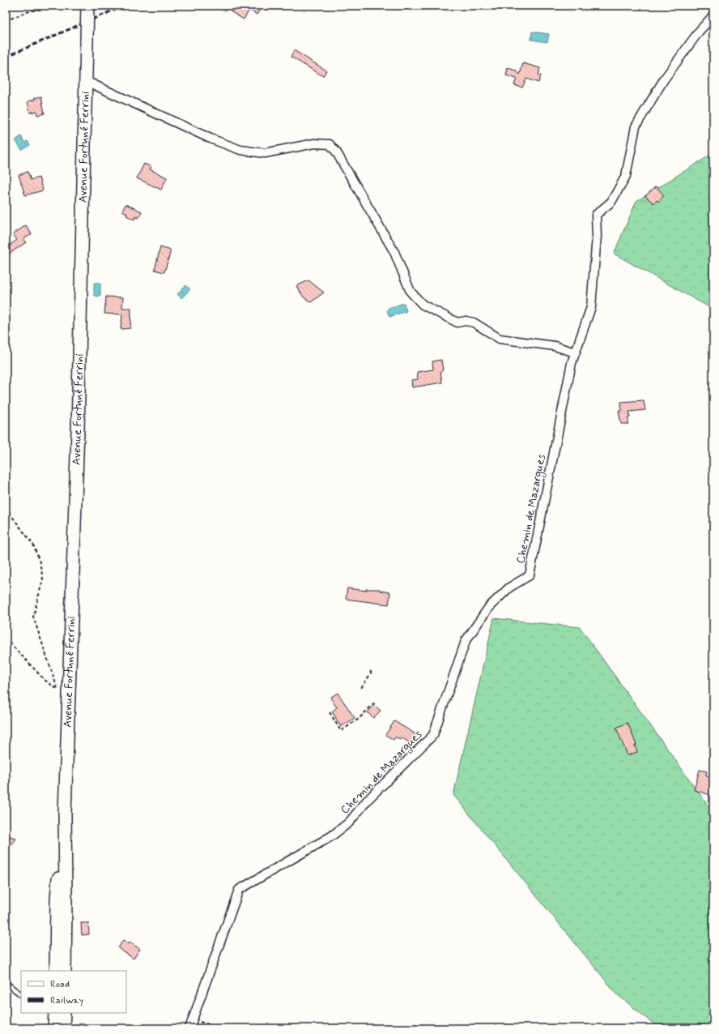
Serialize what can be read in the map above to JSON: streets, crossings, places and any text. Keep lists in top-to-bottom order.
{
  "streets": {
    "main road": ["Avenue Fortuné Ferrini"],
    "street": ["Chemin de Mazargues"]
  },
  "legend": ["Road", "Railway"]
}
